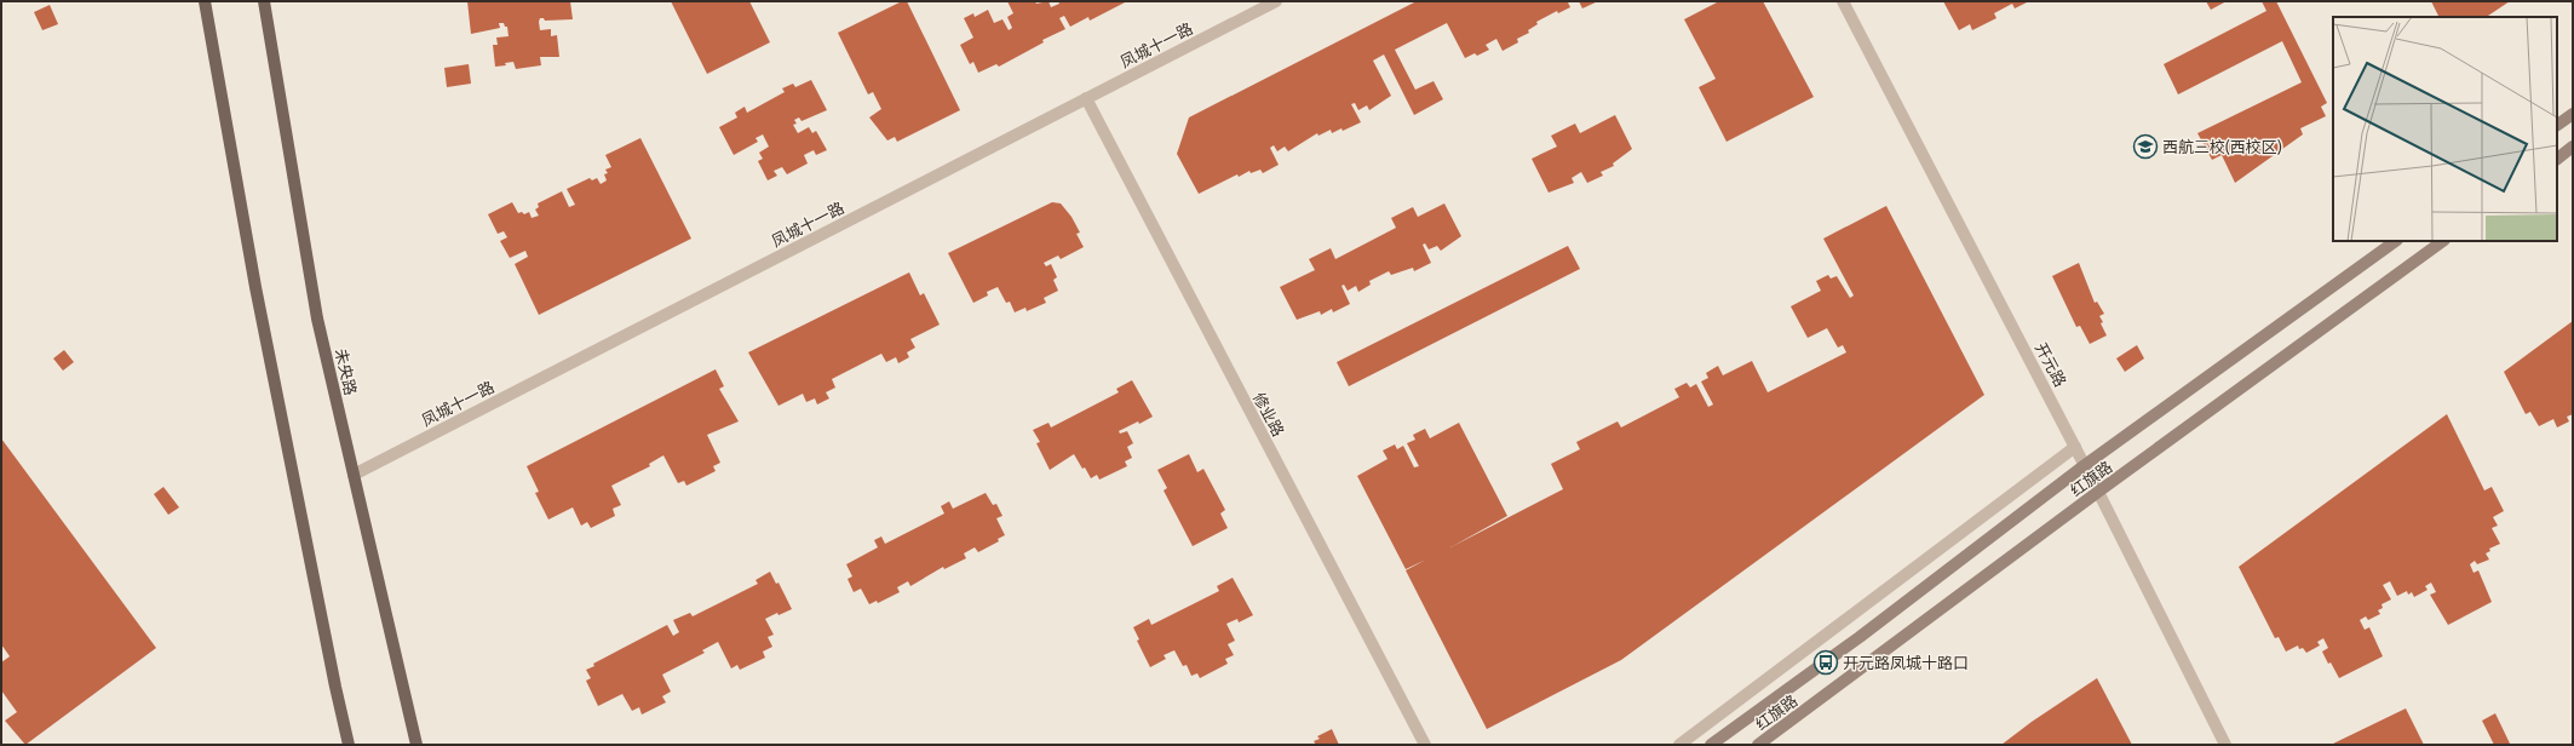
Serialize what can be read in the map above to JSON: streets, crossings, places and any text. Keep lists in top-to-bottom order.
{
  "streets": {
    "main road": ["未央路", "红旗路"],
    "street": ["凤城十一路", "开元路", "修业路"]
  },
  "crossings": [
    ["凤城十一路", "未央路"],
    ["凤城十一路", "修业路"],
    ["开元路", "红旗路"]
  ],
  "places": {
    "school or university": ["西航三校(西校区)"],
    "bus stop": ["开元路凤城十路口"]
  }
}
